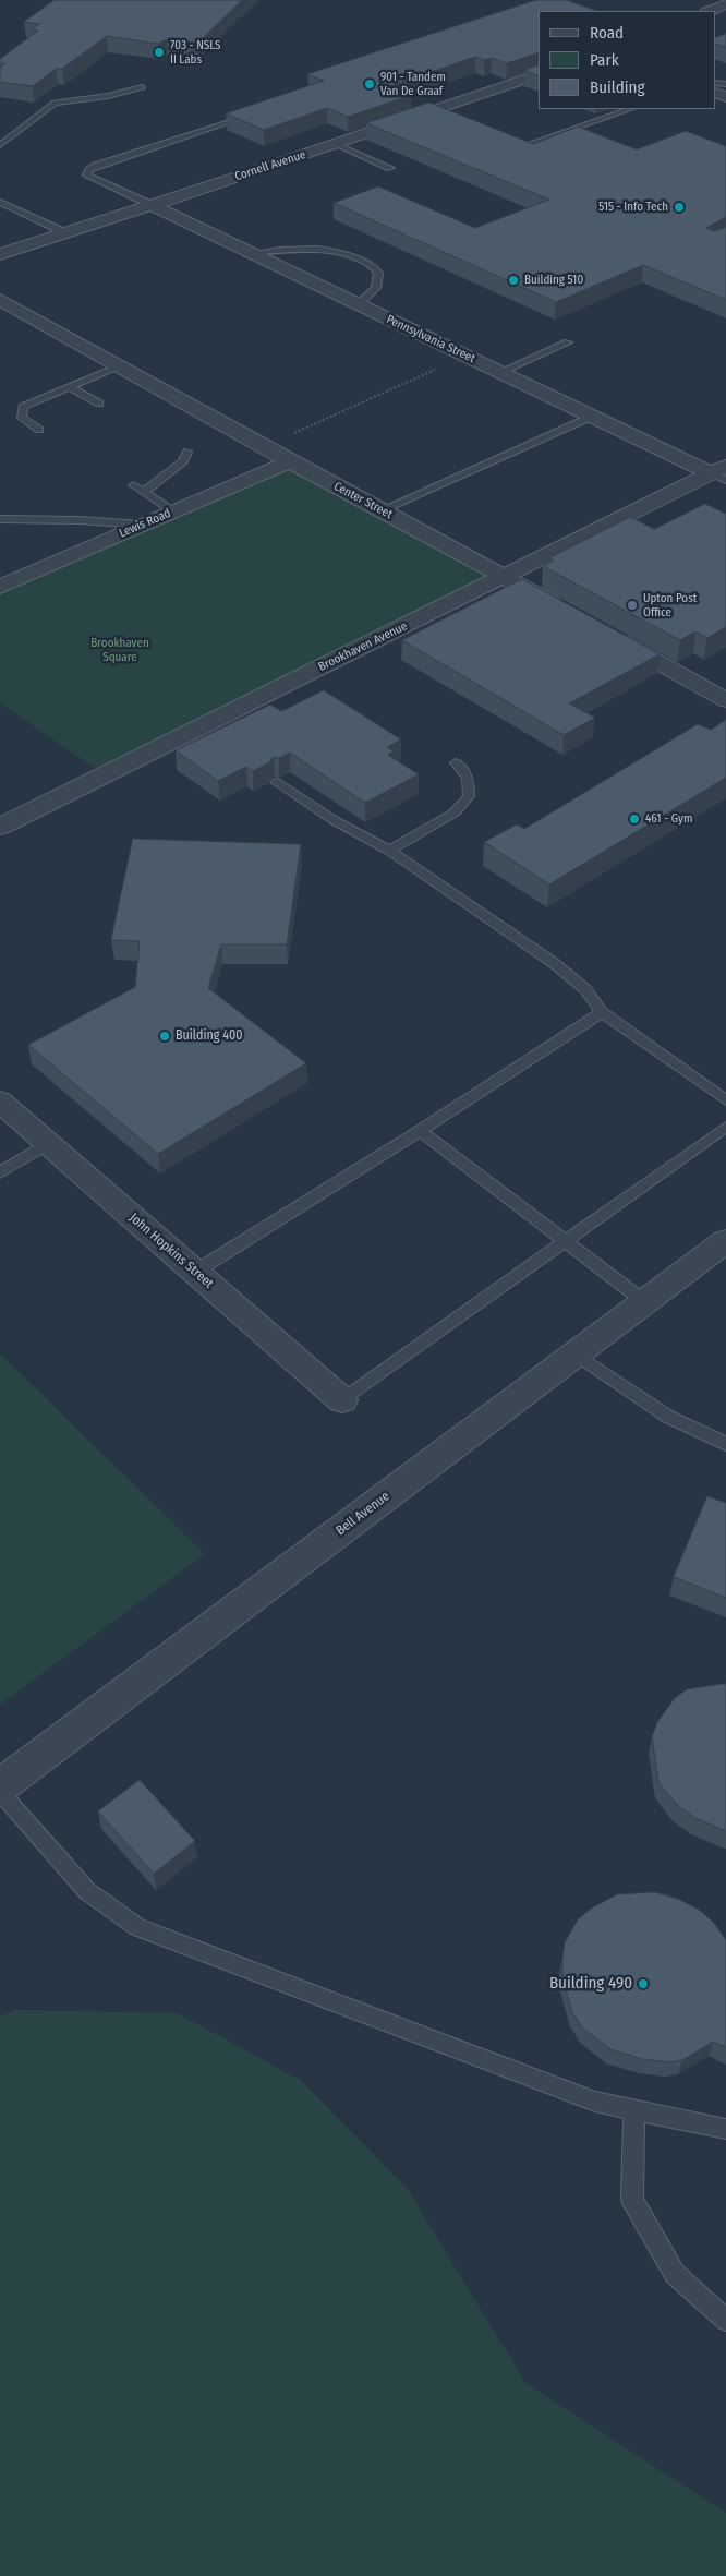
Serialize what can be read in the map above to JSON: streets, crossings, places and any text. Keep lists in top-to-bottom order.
{
  "streets": {
    "street": [
      "Cornell Avenue",
      "Pennsylvania Street",
      "Center Street",
      "Lewis Road",
      "Brookhaven Avenue",
      "John Hopkins Street",
      "Bell Avenue"
    ]
  },
  "crossings": [
    ["Cornell Avenue", "Pennsylvania Street"],
    ["Pennsylvania Street", "Brookhaven Avenue"],
    ["Center Street", "Lewis Road"],
    ["Center Street", "Brookhaven Avenue"]
  ],
  "parks": ["Brookhaven Square"],
  "places": [
    "703 - NSLS II Labs",
    "901 - Tandem Van De Graaf",
    "515 - Info Tech",
    "Building 510",
    "Upton Post Office",
    "461 - Gym",
    "Building 400",
    "Building 490"
  ],
  "legend": ["Road", "Park", "Building"]
}
